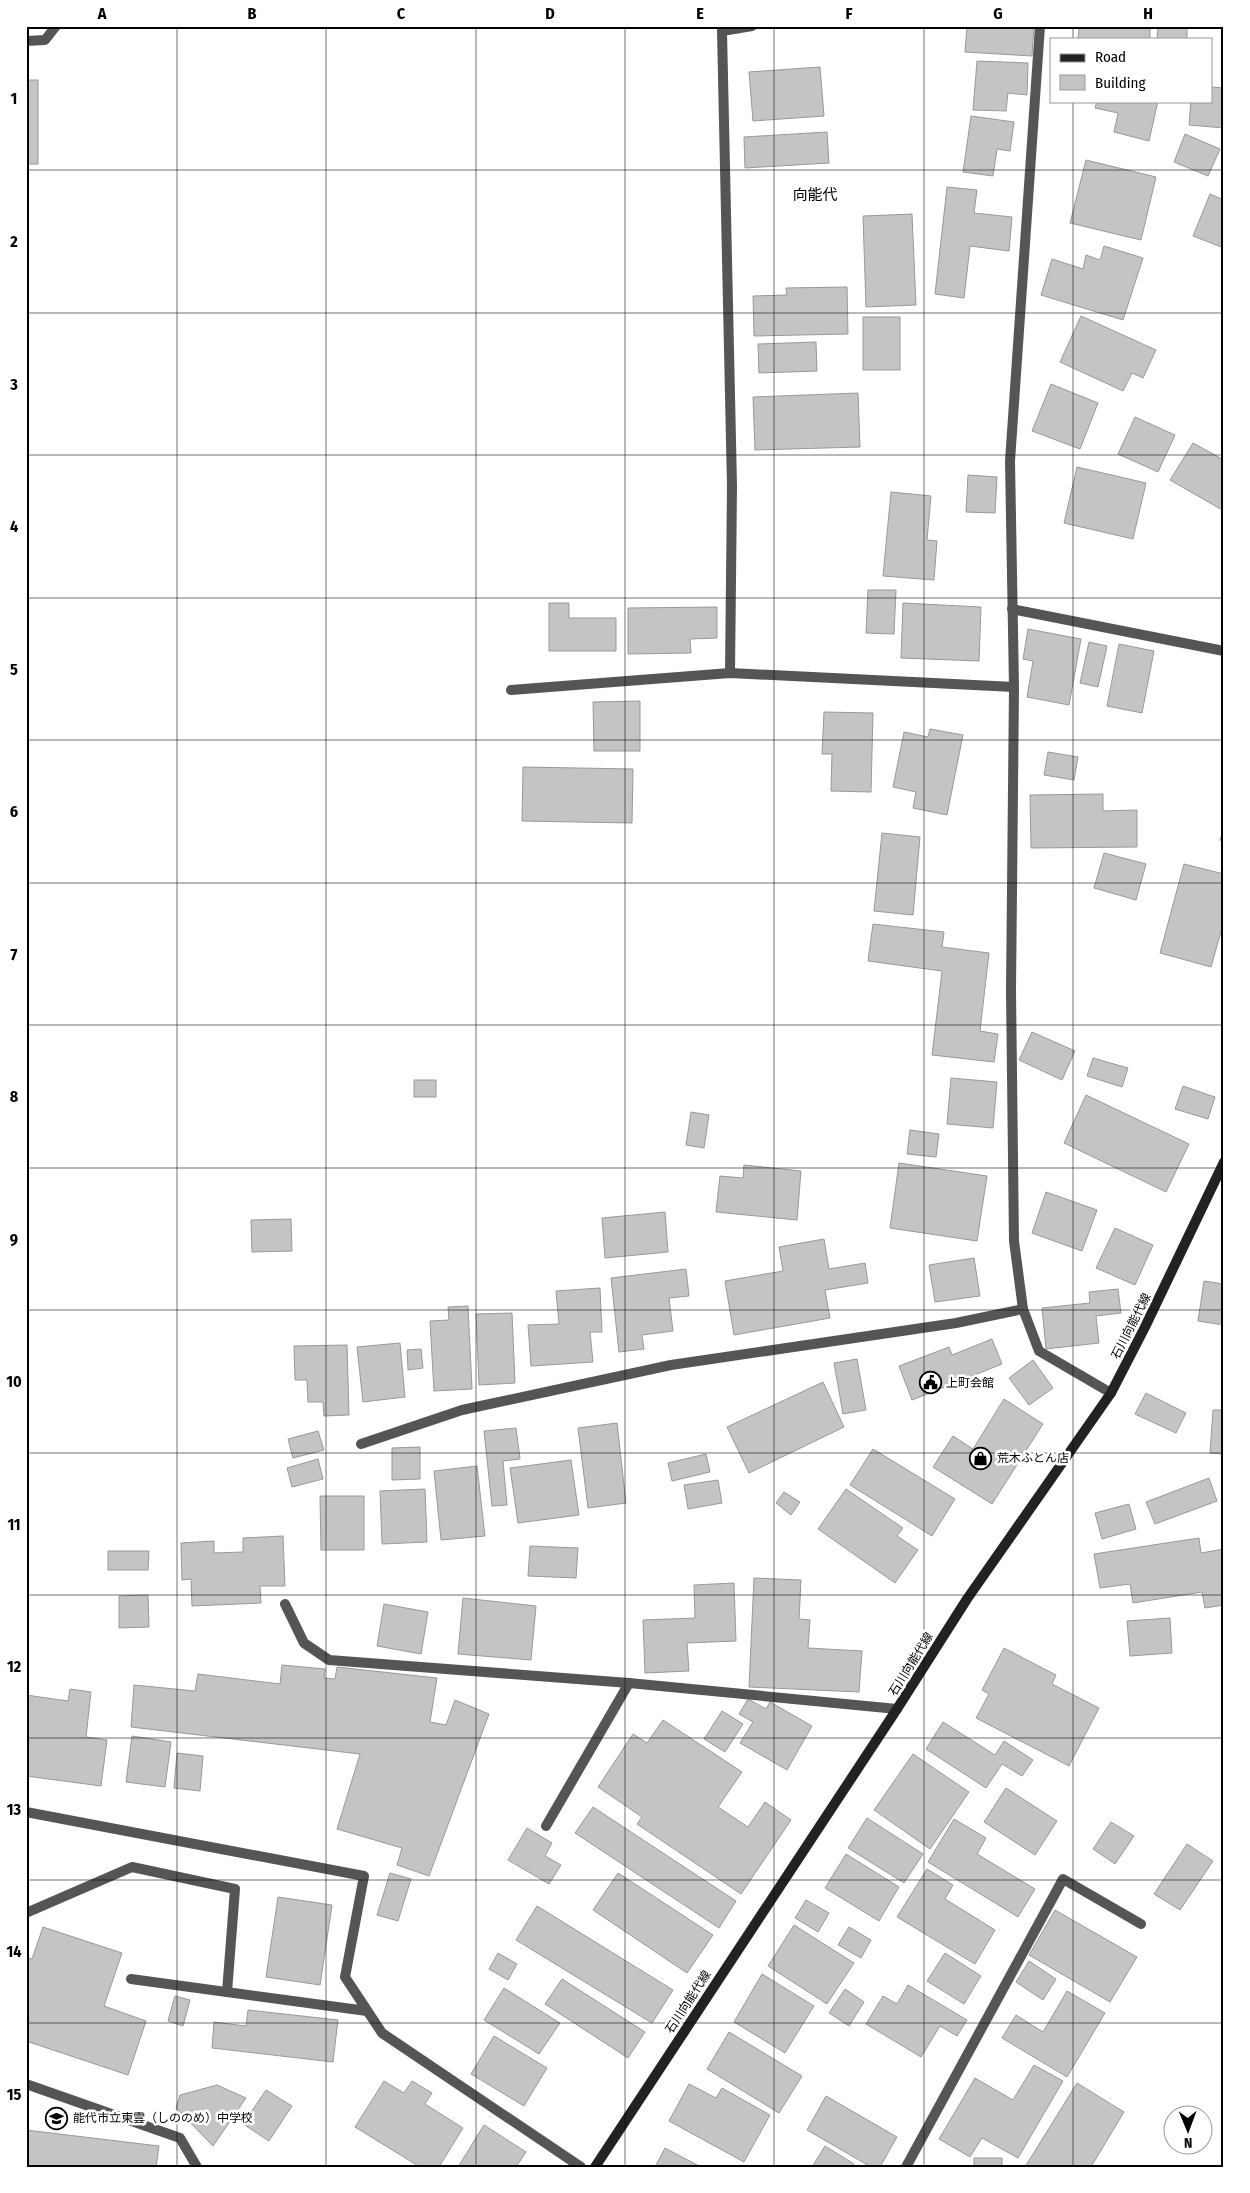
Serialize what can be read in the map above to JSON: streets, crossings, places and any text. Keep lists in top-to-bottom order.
{
  "streets": {
    "main road": ["石川向能代線"]
  },
  "districts": ["向能代"],
  "places": {
    "public building": ["上町会館"],
    "shop": ["荒木ふとん店"],
    "school or university": ["能代市立東雲（しののめ）中学校"]
  },
  "legend": ["Road", "Building"],
  "north": "bottom",
  "grid": {
    "columns": [
      "A",
      "B",
      "C",
      "D",
      "E",
      "F",
      "G",
      "H"
    ],
    "rows": [
      "1",
      "2",
      "3",
      "4",
      "5",
      "6",
      "7",
      "8",
      "9",
      "10",
      "11",
      "12",
      "13",
      "14",
      "15"
    ]
  }
}
